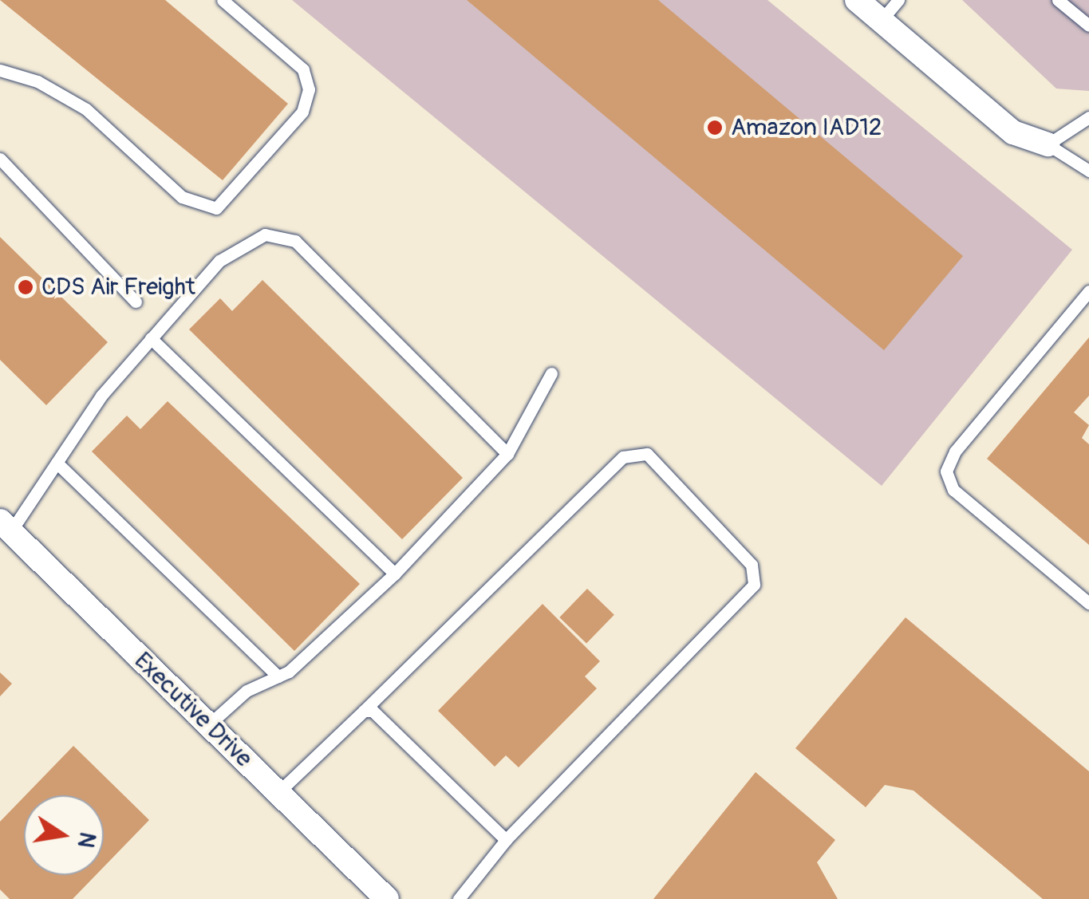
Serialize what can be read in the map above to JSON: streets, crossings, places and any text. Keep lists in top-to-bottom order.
{
  "streets": {
    "street": ["Executive Drive"]
  },
  "places": ["Amazon IAD12", "CDS Air Freight"],
  "north": "right"
}
